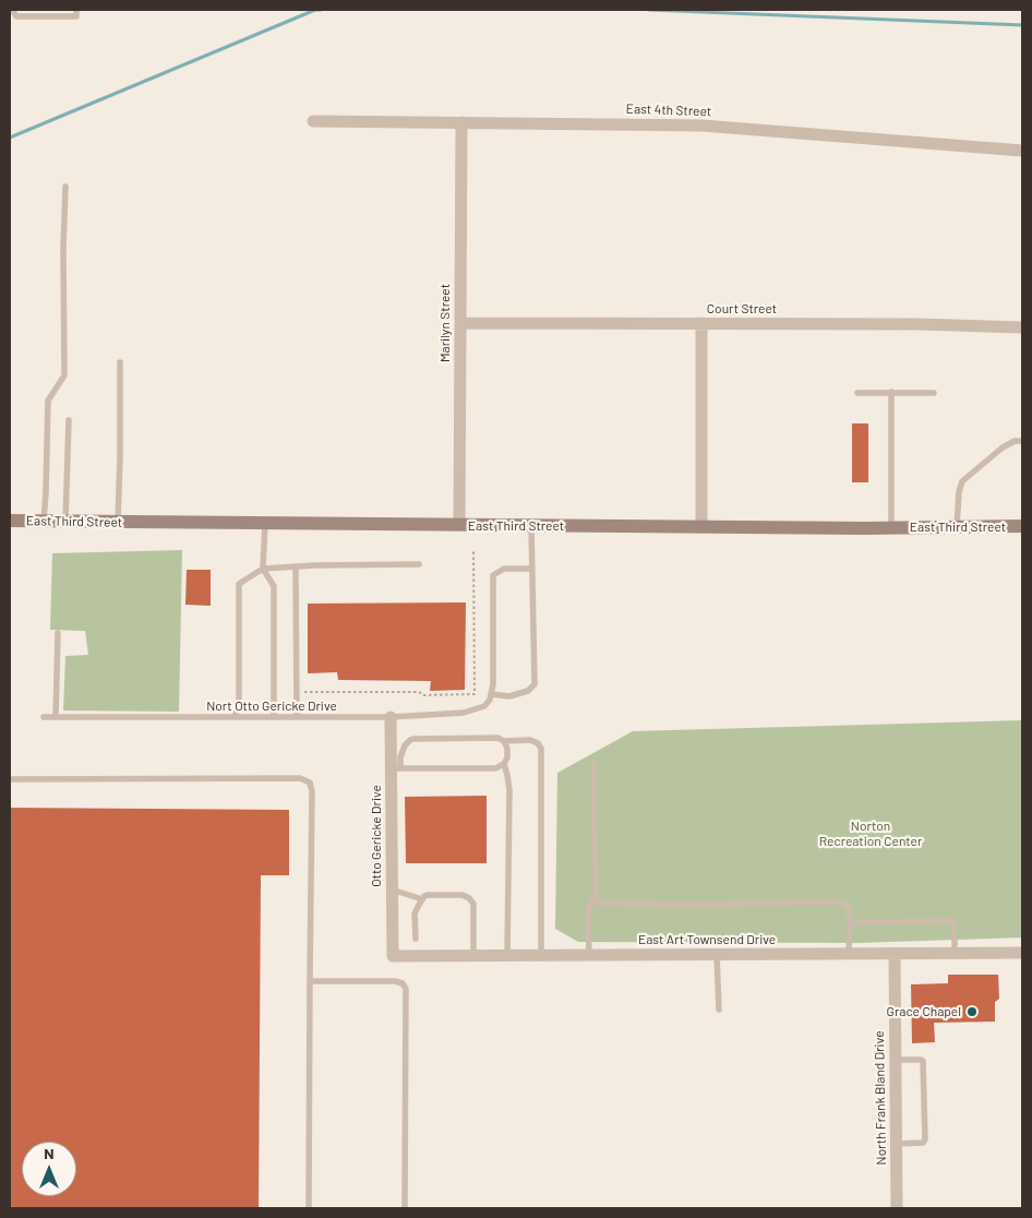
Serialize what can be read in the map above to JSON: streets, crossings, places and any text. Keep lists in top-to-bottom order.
{
  "streets": {
    "main road": ["East Third Street"],
    "street": [
      "East 4th Street",
      "Court Street",
      "Marilyn Street",
      "Otto Gericke Drive",
      "East Art Townsend Drive",
      "North Frank Bland Drive"
    ],
    "lane": ["Nort Otto Gericke Drive"]
  },
  "crossings": [
    ["East 4th Street", "Marilyn Street"],
    ["Court Street", "Marilyn Street"],
    ["Marilyn Street", "East Third Street"],
    ["Nort Otto Gericke Drive", "Otto Gericke Drive"],
    ["Otto Gericke Drive", "East Art Townsend Drive"],
    ["East Art Townsend Drive", "North Frank Bland Drive"]
  ],
  "parks": ["Norton Recreation Center"],
  "places": ["Grace Chapel"],
  "north": "top"
}
